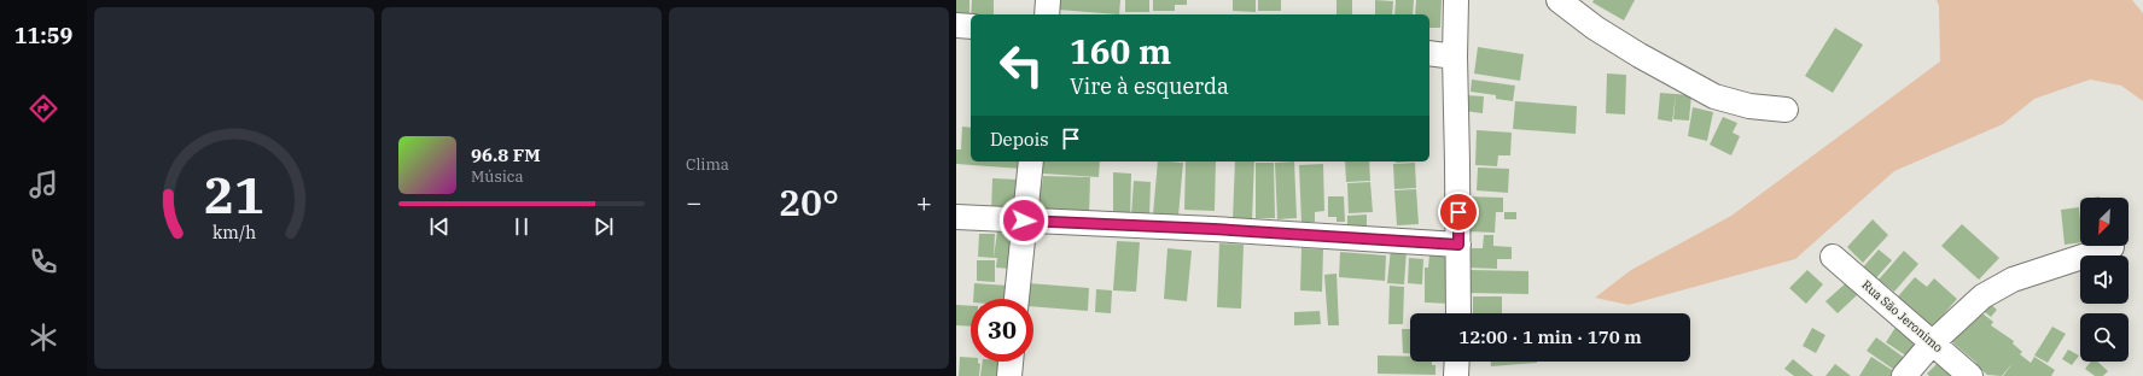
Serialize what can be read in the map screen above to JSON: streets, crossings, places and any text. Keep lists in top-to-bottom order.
{
  "streets": {
    "street": ["Rua São Jeronimo"]
  },
  "north": "bottom left",
  "page": {
    "tabs": "11:59",
    "tile": "Clima",
    "turn": ["160 m", "Vire à esquerda"],
    "then": "Depois",
    "song": ["96.8 FM", "Música"],
    "heat": ["−", "20°", "+"],
    "limit": "30",
    "trip": "12:00 · 1 min · 170 m",
    "gauge": ["21", "km/h"]
  }
}
